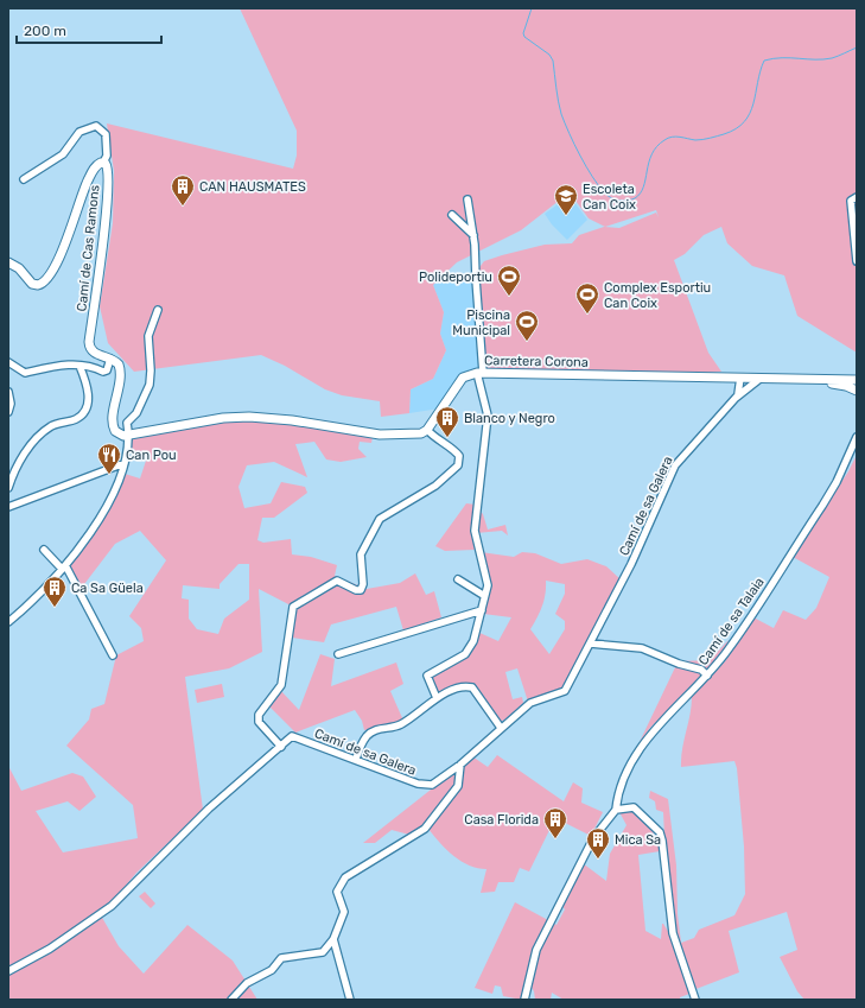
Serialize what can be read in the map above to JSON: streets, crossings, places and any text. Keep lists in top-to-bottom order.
{
  "streets": {
    "main road": ["Camí de Cas Ramons", "Carretera Corona"],
    "street": ["Camí de sa Galera", "Camí de sa Talaia"]
  },
  "crossings": [
    ["Carretera Corona", "Camí de sa Galera"]
  ],
  "places": {
    "building": [
      "CAN HAUSMATES",
      "Blanco y Negro",
      "Ca Sa Güela",
      "Casa Florida",
      "Mica Sa"
    ],
    "school or university": ["Escoleta Can Coix"],
    "sports": ["Polideportiu", "Complex Esportiu Can Coix", "Piscina Municipal"],
    "restaurant": ["Can Pou"]
  },
  "scale_bar": "200 m"
}
